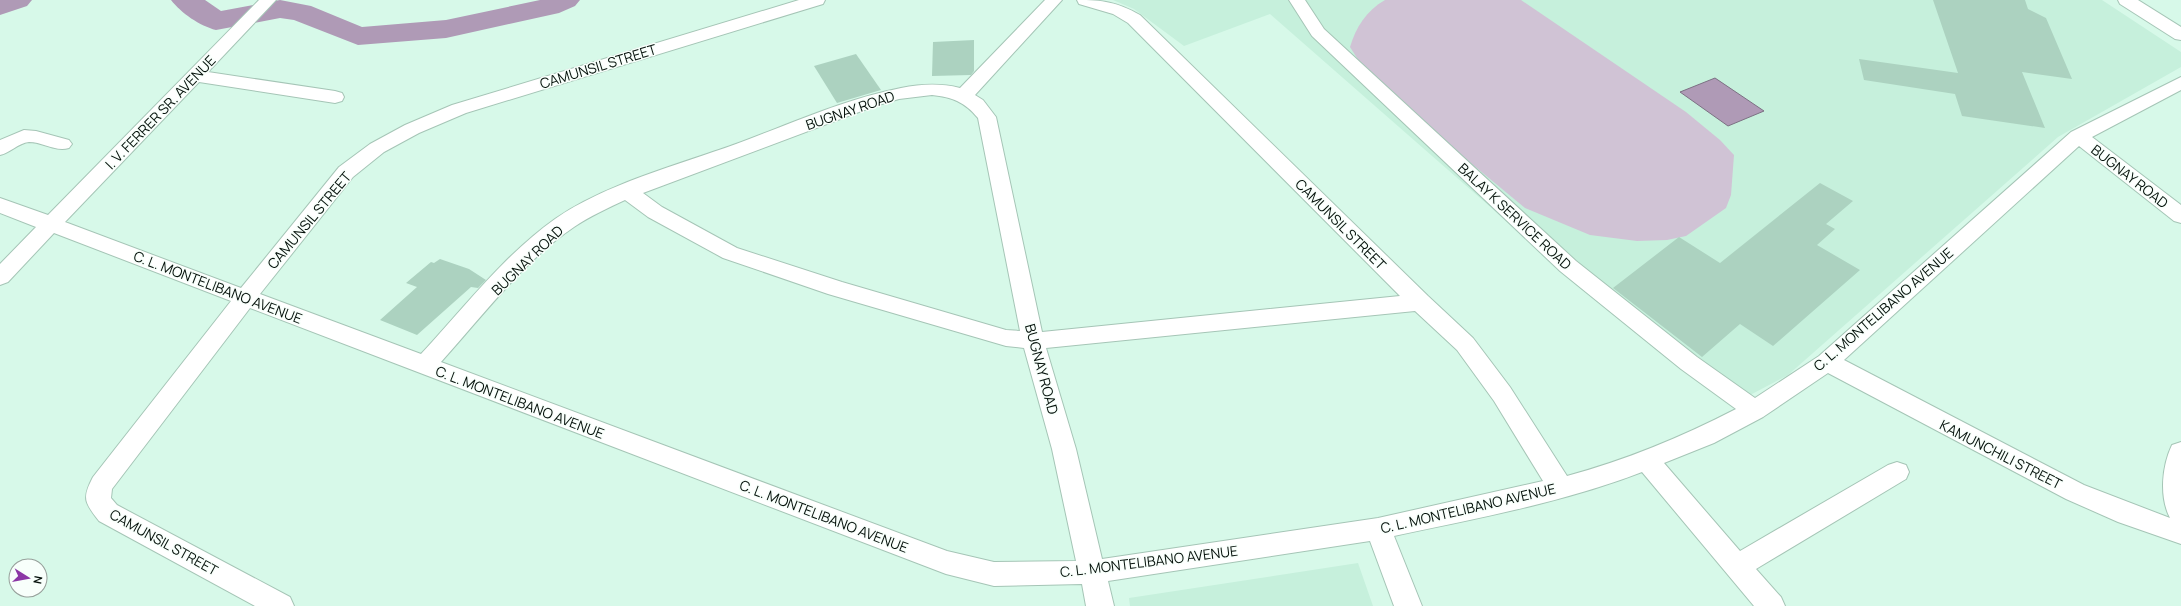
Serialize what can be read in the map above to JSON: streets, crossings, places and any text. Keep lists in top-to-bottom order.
{
  "streets": {
    "street": [
      "CAMUNSIL STREET",
      "BUGNAY ROAD",
      "I. V. FERRER SR. AVENUE",
      "BALAY K SERVICE ROAD",
      "C. L. MONTELIBANO AVENUE",
      "KAMUNCHILI STREET"
    ]
  },
  "crossings": [
    ["CAMUNSIL STREET", "C. L. MONTELIBANO AVENUE"],
    ["BUGNAY ROAD", "C. L. MONTELIBANO AVENUE"],
    ["I. V. FERRER SR. AVENUE", "C. L. MONTELIBANO AVENUE"],
    ["BALAY K SERVICE ROAD", "C. L. MONTELIBANO AVENUE"],
    ["C. L. MONTELIBANO AVENUE", "KAMUNCHILI STREET"]
  ],
  "north": "right"
}
